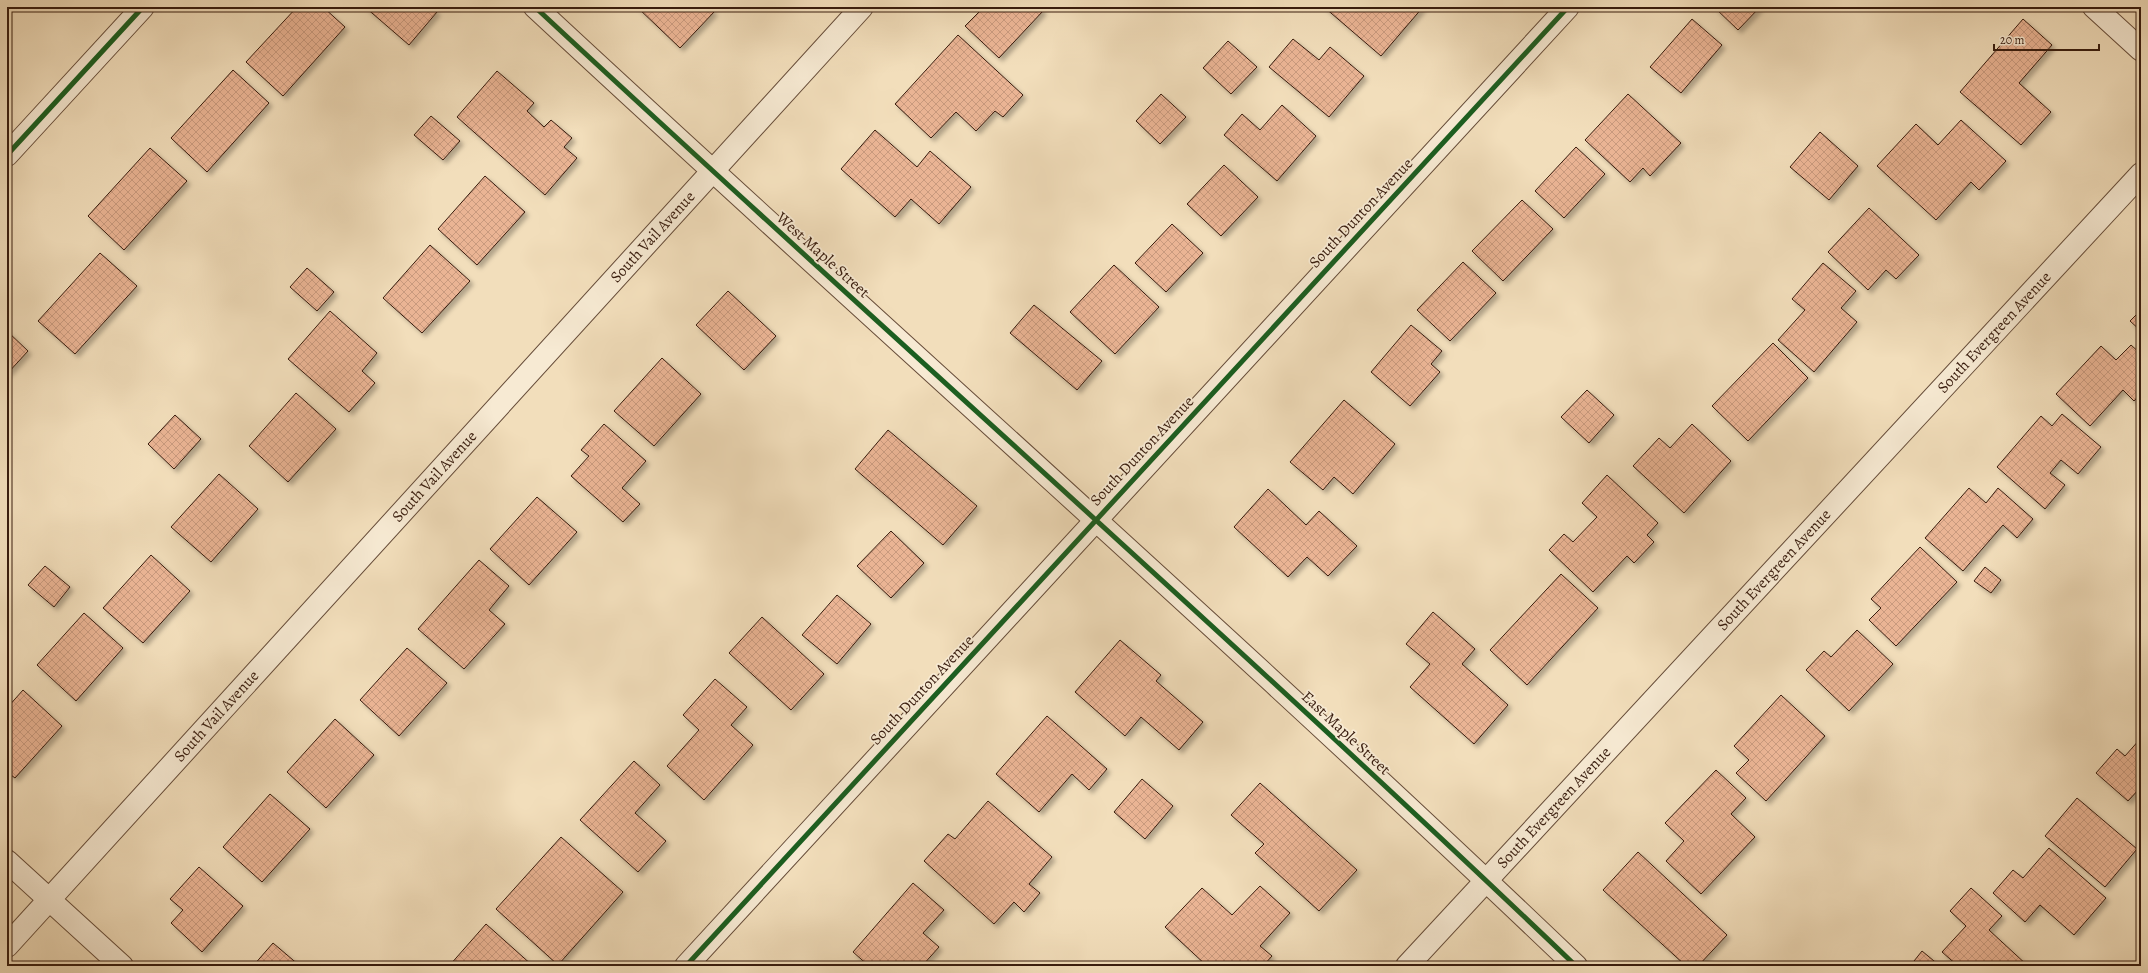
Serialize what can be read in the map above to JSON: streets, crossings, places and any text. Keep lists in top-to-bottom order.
{
  "streets": {
    "street": [
      "South Dunton Avenue",
      "South Vail Avenue",
      "West Maple Street",
      "South Evergreen Avenue",
      "East Maple Street"
    ]
  },
  "crossings": [
    ["South Dunton Avenue", "West Maple Street"],
    ["South Dunton Avenue", "East Maple Street"],
    ["South Vail Avenue", "West Maple Street"],
    ["West Maple Street", "East Maple Street"],
    ["South Evergreen Avenue", "East Maple Street"]
  ],
  "scale_bar": "20 m"
}
